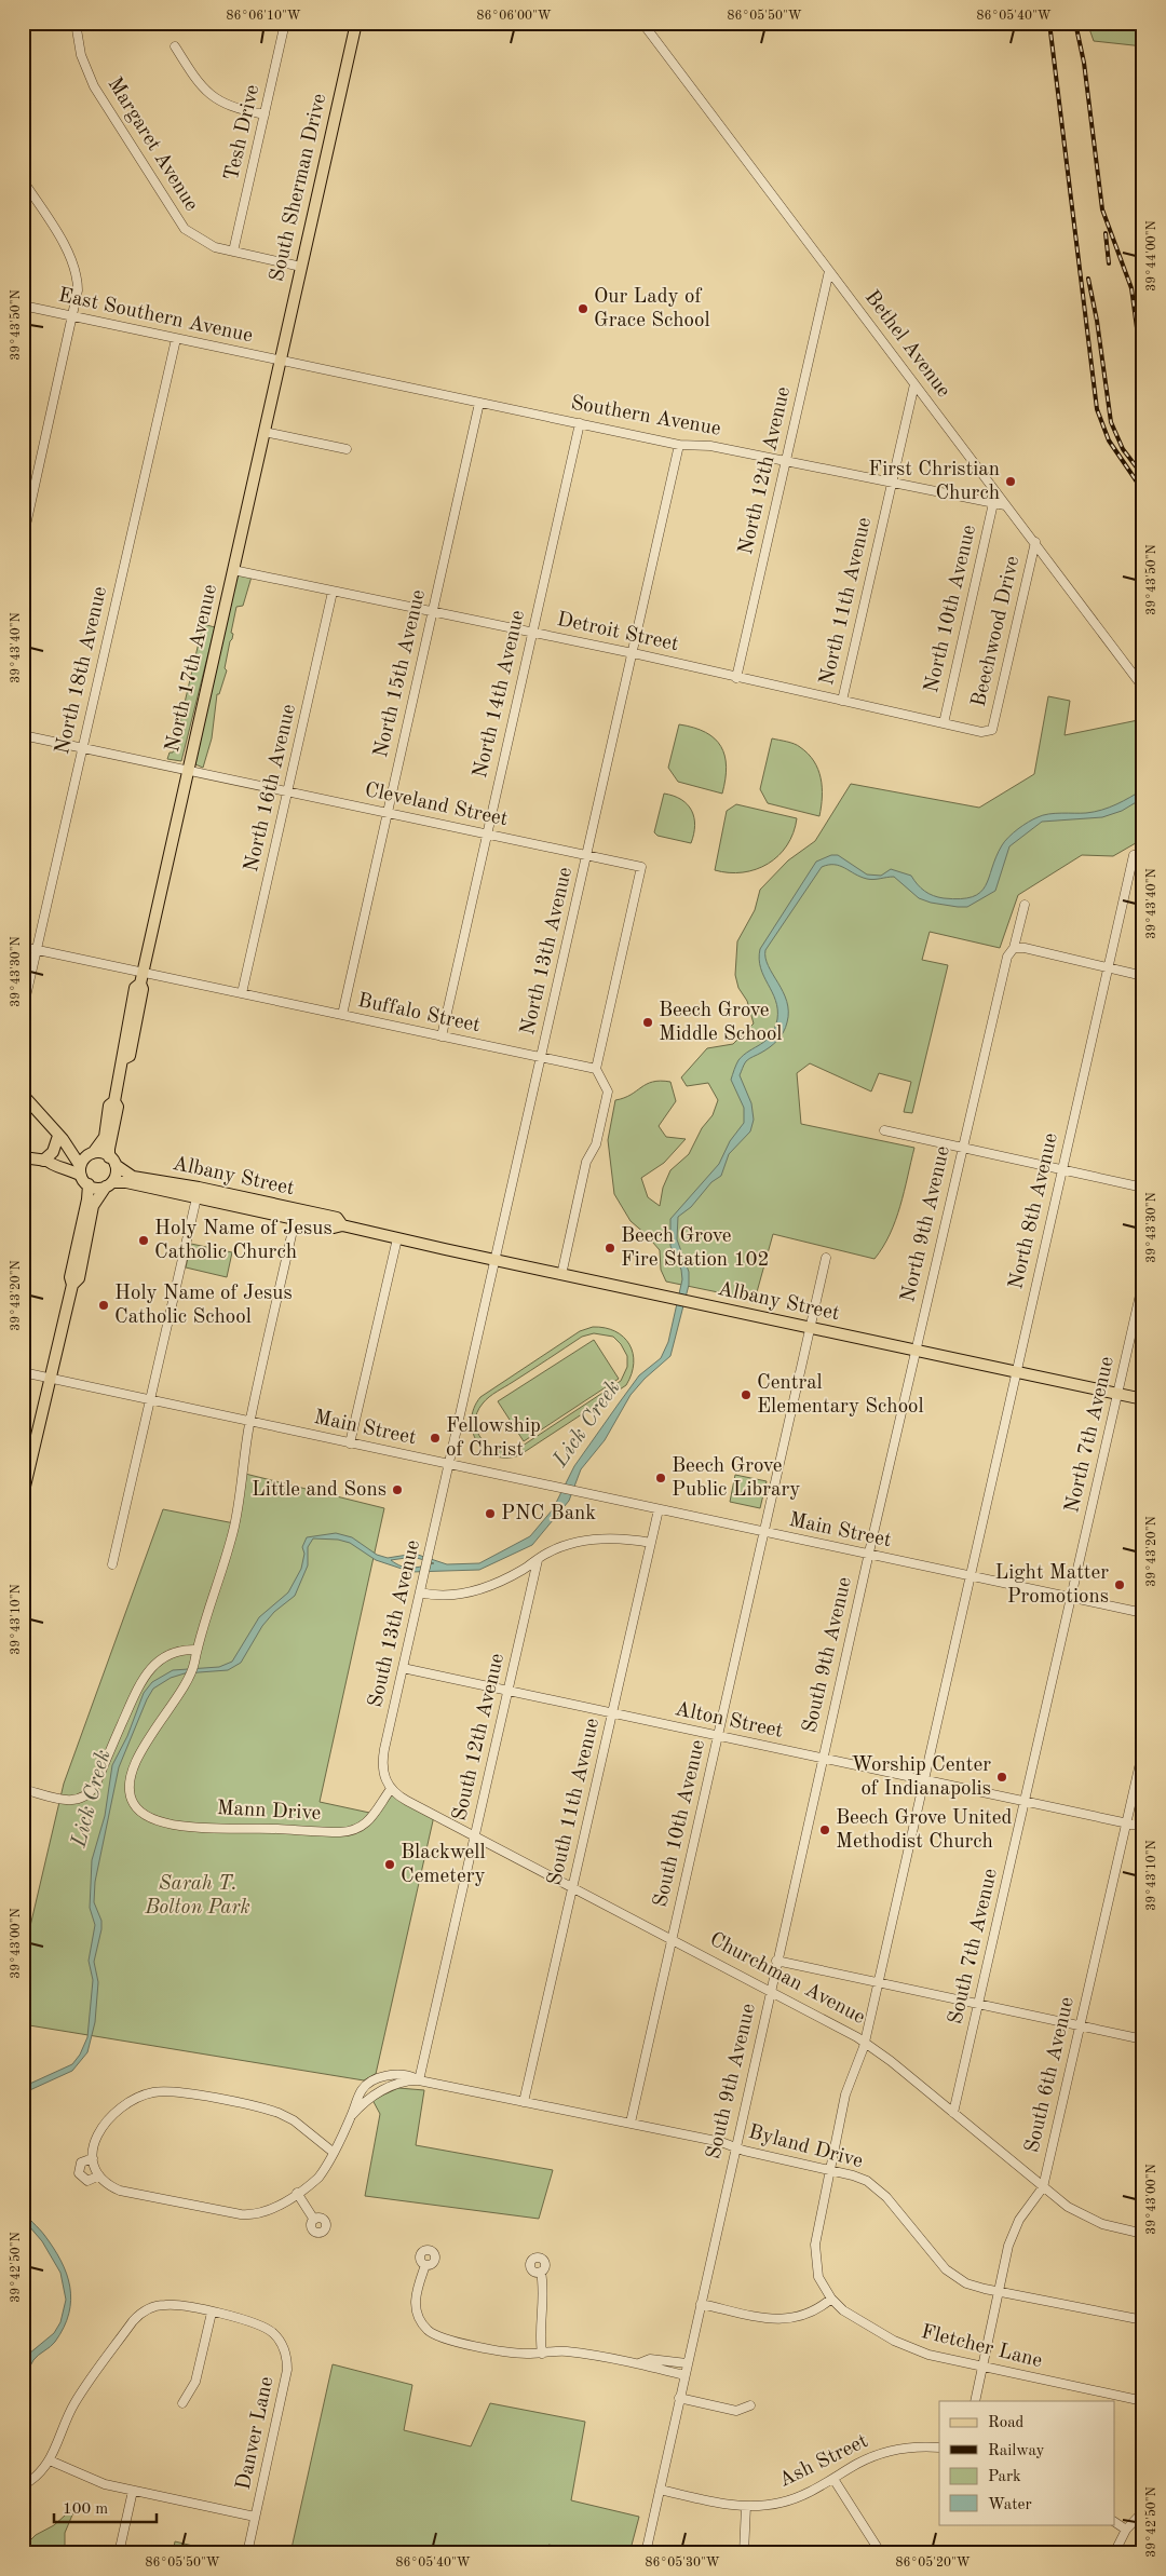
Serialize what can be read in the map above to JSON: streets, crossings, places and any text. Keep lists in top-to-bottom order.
{
  "streets": {
    "main road": ["South Sherman Drive", "North 17th Avenue", "Albany Street"],
    "street": [
      "Tesh Drive",
      "Margaret Avenue",
      "East Southern Avenue",
      "Bethel Avenue",
      "Southern Avenue",
      "North 12th Avenue",
      "North 11th Avenue",
      "North 10th Avenue",
      "Beechwood Drive",
      "Detroit Street",
      "North 18th Avenue",
      "North 15th Avenue",
      "North 14th Avenue",
      "North 16th Avenue",
      "Cleveland Street",
      "North 13th Avenue",
      "Buffalo Street",
      "North 8th Avenue",
      "North 9th Avenue",
      "Main Street",
      "North 7th Avenue",
      "South 13th Avenue",
      "South 9th Avenue",
      "Alton Street",
      "South 12th Avenue",
      "South 11th Avenue",
      "Mann Drive",
      "South 10th Avenue",
      "South 7th Avenue",
      "Churchman Avenue",
      "South 6th Avenue",
      "Byland Drive",
      "Fletcher Lane",
      "Danver Lane",
      "Ash Street"
    ]
  },
  "crossings": [
    ["Tesh Drive", "Margaret Avenue"],
    ["Margaret Avenue", "South Sherman Drive"],
    ["South Sherman Drive", "East Southern Avenue"],
    ["South Sherman Drive", "Southern Avenue"],
    ["South Sherman Drive", "North 17th Avenue"],
    ["East Southern Avenue", "Southern Avenue"],
    ["East Southern Avenue", "North 17th Avenue"],
    ["East Southern Avenue", "North 18th Avenue"],
    ["Bethel Avenue", "Southern Avenue"],
    ["Bethel Avenue", "North 12th Avenue"],
    ["Bethel Avenue", "North 11th Avenue"],
    ["Bethel Avenue", "Beechwood Drive"],
    ["Southern Avenue", "North 12th Avenue"],
    ["Southern Avenue", "North 11th Avenue"],
    ["Southern Avenue", "North 10th Avenue"],
    ["Southern Avenue", "North 17th Avenue"],
    ["Southern Avenue", "North 15th Avenue"],
    ["Southern Avenue", "North 14th Avenue"],
    ["Southern Avenue", "North 13th Avenue"],
    ["North 12th Avenue", "Detroit Street"],
    ["North 11th Avenue", "Detroit Street"],
    ["North 10th Avenue", "Detroit Street"],
    ["Beechwood Drive", "Detroit Street"],
    ["Detroit Street", "North 17th Avenue"],
    ["Detroit Street", "North 15th Avenue"],
    ["Detroit Street", "North 14th Avenue"],
    ["Detroit Street", "North 16th Avenue"],
    ["Detroit Street", "North 13th Avenue"],
    ["North 17th Avenue", "Cleveland Street"],
    ["North 17th Avenue", "Buffalo Street"],
    ["North 17th Avenue", "Albany Street"],
    ["North 18th Avenue", "Cleveland Street"],
    ["North 18th Avenue", "Buffalo Street"],
    ["North 15th Avenue", "Cleveland Street"],
    ["North 15th Avenue", "Buffalo Street"],
    ["North 14th Avenue", "Cleveland Street"],
    ["North 14th Avenue", "Buffalo Street"],
    ["North 16th Avenue", "Cleveland Street"],
    ["North 16th Avenue", "Buffalo Street"],
    ["Cleveland Street", "North 13th Avenue"],
    ["Cleveland Street", "Buffalo Street"],
    ["North 13th Avenue", "Buffalo Street"],
    ["North 13th Avenue", "Albany Street"],
    ["North 13th Avenue", "Main Street"],
    ["North 13th Avenue", "South 13th Avenue"],
    ["Albany Street", "North 8th Avenue"],
    ["Albany Street", "North 9th Avenue"],
    ["Albany Street", "North 7th Avenue"],
    ["North 8th Avenue", "Main Street"],
    ["North 8th Avenue", "Alton Street"],
    ["North 8th Avenue", "Churchman Avenue"],
    ["North 8th Avenue", "Byland Drive"],
    ["North 8th Avenue", "Fletcher Lane"],
    ["North 9th Avenue", "Main Street"],
    ["North 9th Avenue", "South 9th Avenue"],
    ["Main Street", "North 7th Avenue"],
    ["Main Street", "South 13th Avenue"],
    ["Main Street", "South 9th Avenue"],
    ["Main Street", "South 11th Avenue"],
    ["Main Street", "South 10th Avenue"],
    ["Main Street", "South 7th Avenue"],
    ["North 7th Avenue", "South 7th Avenue"],
    ["South 13th Avenue", "Alton Street"],
    ["South 13th Avenue", "Mann Drive"],
    ["South 13th Avenue", "Churchman Avenue"],
    ["South 9th Avenue", "Alton Street"],
    ["South 9th Avenue", "Churchman Avenue"],
    ["South 9th Avenue", "Byland Drive"],
    ["South 9th Avenue", "Ash Street"],
    ["Alton Street", "South 12th Avenue"],
    ["Alton Street", "South 11th Avenue"],
    ["Alton Street", "South 10th Avenue"],
    ["Alton Street", "South 7th Avenue"],
    ["Alton Street", "South 6th Avenue"],
    ["South 12th Avenue", "Churchman Avenue"],
    ["South 12th Avenue", "Byland Drive"],
    ["South 11th Avenue", "Churchman Avenue"],
    ["South 11th Avenue", "Byland Drive"],
    ["Mann Drive", "Churchman Avenue"],
    ["South 10th Avenue", "Churchman Avenue"],
    ["South 10th Avenue", "Byland Drive"],
    ["South 7th Avenue", "Churchman Avenue"],
    ["Churchman Avenue", "South 6th Avenue"],
    ["South 6th Avenue", "Byland Drive"],
    ["South 6th Avenue", "Fletcher Lane"]
  ],
  "water": ["Lick Creek"],
  "parks": ["Sarah T. Bolton Park"],
  "places": [
    "Our Lady of Grace School",
    "First Christian Church",
    "Beech Grove Middle School",
    "Holy Name of Jesus Catholic Church",
    "Beech Grove Fire Station 102",
    "Holy Name of Jesus Catholic School",
    "Central Elementary School",
    "Fellowship of Christ",
    "Beech Grove Public Library",
    "Little and Sons",
    "PNC Bank",
    "Light Matter Promotions",
    "Worship Center of Indianapolis",
    "Beech Grove United Methodist Church",
    "Blackwell Cemetery"
  ],
  "legend": [
    "Road",
    "Railway",
    "Park",
    "Water"
  ],
  "scale_bar": "100 m",
  "coordinates": [
    "86°06'10\"W",
    "86°06'00\"W",
    "86°05'50\"W",
    "86°05'40\"W",
    "39°44'00\"N",
    "39°43'50\"N",
    "39°43'40\"N",
    "39°43'30\"N",
    "39°43'20\"N",
    "39°43'10\"N",
    "39°43'00\"N",
    "39°42'50\"N",
    "86°05'30\"W",
    "86°05'20\"W"
  ]
}
